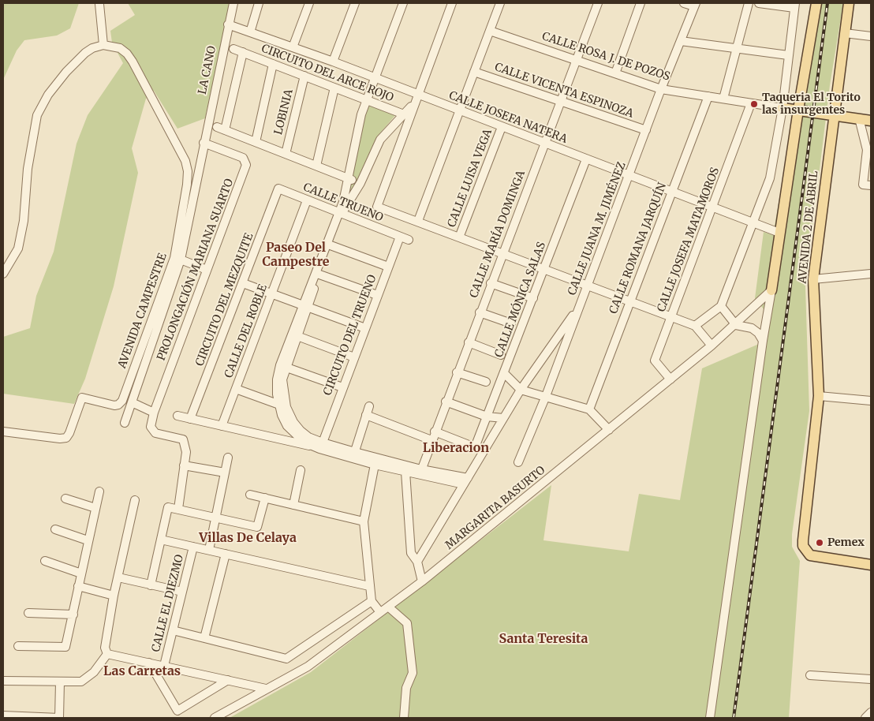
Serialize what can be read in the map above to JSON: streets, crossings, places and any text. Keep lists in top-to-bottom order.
{
  "streets": {
    "main road": ["CALLE ROSA J. DE POZOS", "AVENIDA 2 DE ABRIL"],
    "street": [
      "LA CANO",
      "CIRCUITO DEL ARCE ROJO",
      "CALLE VICENTA ESPINOZA",
      "LOBINIA",
      "CALLE JOSEFA NATERA",
      "CALLE LUISA VEGA",
      "CALLE TRUENO",
      "CALLE JUANA M. JIMÉNEZ",
      "CALLE MARÍA DOMINGA",
      "CALLE JOSEFA MATAMOROS",
      "CALLE ROMANA JARQUÍN",
      "PROLONGACIÓN MARIANA SUARTO",
      "CIRCUITO DEL MEZQUITE",
      "CALLE MÓNICA SALAS",
      "AVENIDA CAMPESTRE",
      "CALLE DEL ROBLE",
      "CIRCUITO DEL TRUENO",
      "MARGARITA BASURTO",
      "CALLE EL DIEZMO"
    ]
  },
  "crossings": [
    ["CALLE ROSA J. DE POZOS", "AVENIDA 2 DE ABRIL"],
    ["CALLE ROSA J. DE POZOS", "CALLE JUANA M. JIMÉNEZ"],
    ["CALLE ROSA J. DE POZOS", "CALLE MARÍA DOMINGA"],
    ["CALLE ROSA J. DE POZOS", "CALLE JOSEFA MATAMOROS"],
    ["CALLE ROSA J. DE POZOS", "CALLE ROMANA JARQUÍN"],
    ["LA CANO", "CALLE JOSEFA NATERA"],
    ["LA CANO", "PROLONGACIÓN MARIANA SUARTO"],
    ["CIRCUITO DEL ARCE ROJO", "LOBINIA"],
    ["CALLE VICENTA ESPINOZA", "CALLE JUANA M. JIMÉNEZ"],
    ["CALLE VICENTA ESPINOZA", "CALLE MARÍA DOMINGA"],
    ["CALLE JOSEFA NATERA", "CALLE LUISA VEGA"],
    ["CALLE JOSEFA NATERA", "CALLE JUANA M. JIMÉNEZ"],
    ["CALLE JOSEFA NATERA", "CALLE MARÍA DOMINGA"],
    ["CALLE JOSEFA NATERA", "CALLE JOSEFA MATAMOROS"],
    ["CALLE JOSEFA NATERA", "CALLE ROMANA JARQUÍN"],
    ["CALLE JOSEFA NATERA", "CALLE MÓNICA SALAS"],
    ["CALLE TRUENO", "CIRCUITO DEL MEZQUITE"],
    ["CALLE TRUENO", "CALLE DEL ROBLE"],
    ["CALLE TRUENO", "CIRCUITO DEL TRUENO"],
    ["CALLE JOSEFA MATAMOROS", "MARGARITA BASURTO"]
  ],
  "districts": [
    "Paseo Del Campestre",
    "Liberacion",
    "Villas De Celaya",
    "Santa Teresita",
    "Las Carretas"
  ],
  "places": ["Taqueria El Torito las insurgentes", "Pemex"]
}
